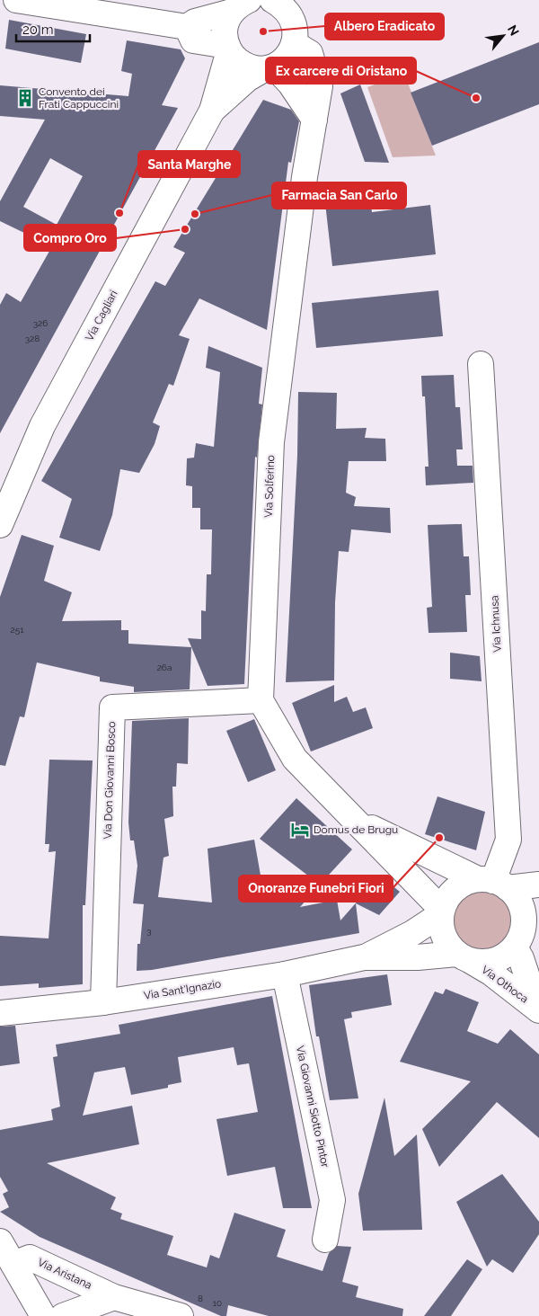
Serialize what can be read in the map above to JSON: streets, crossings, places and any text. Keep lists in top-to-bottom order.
{
  "streets": {
    "main road": [
      "Via Cagliari",
      "Via Solferino",
      "Via Ichnusa",
      "Via Don Giovanni Bosco",
      "Via Othoca",
      "Via Sant'Ignazio",
      "Via Giovanni Siotto Pintor",
      "Via Aristana"
    ]
  },
  "crossings": [
    ["Via Cagliari", "Via Solferino"],
    ["Via Solferino", "Via Don Giovanni Bosco"],
    ["Via Ichnusa", "Via Othoca"],
    ["Via Ichnusa", "Via Sant'Ignazio"],
    ["Via Don Giovanni Bosco", "Via Sant'Ignazio"],
    ["Via Othoca", "Via Sant'Ignazio"],
    ["Via Sant'Ignazio", "Via Giovanni Siotto Pintor"]
  ],
  "places": {
    "other": [
      "Albero Eradicato",
      "Ex carcere di Oristano",
      "Santa Marghe",
      "Farmacia San Carlo",
      "Compro Oro",
      "Onoranze Funebri Fiori"
    ],
    "building": ["Convento dei Frati Cappuccini"],
    "hotel": ["Domus de Brugu"]
  },
  "house_numbers": [
    "326",
    "328",
    "251",
    "26a",
    "3",
    "8",
    "10"
  ],
  "scale_bar": "20 m",
  "north": "top right"
}
